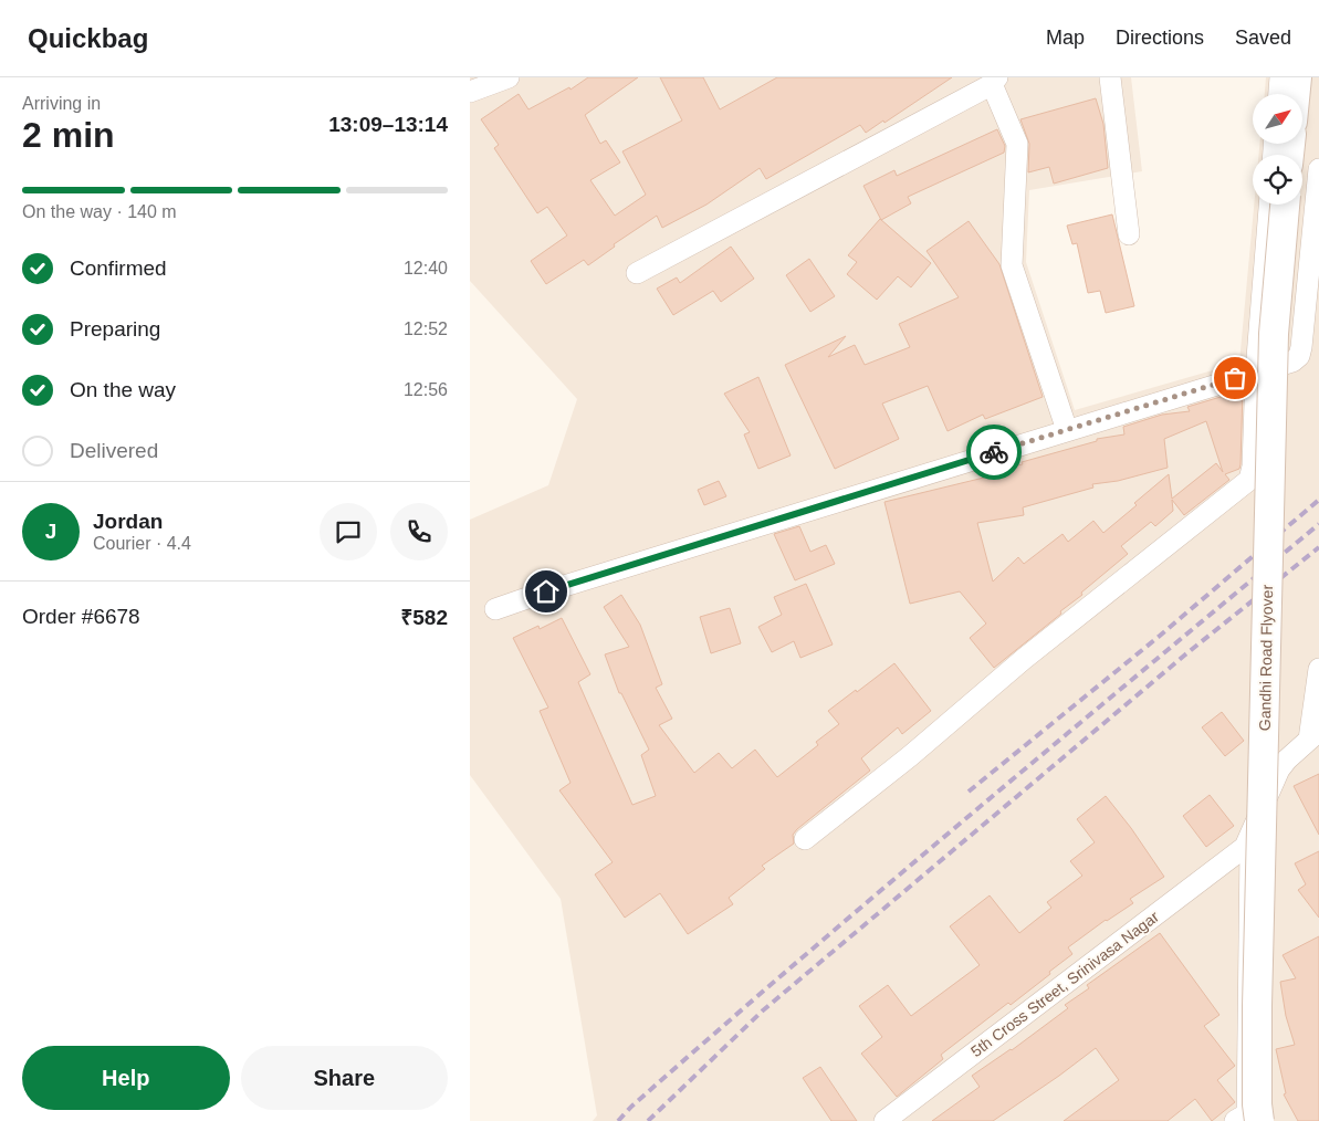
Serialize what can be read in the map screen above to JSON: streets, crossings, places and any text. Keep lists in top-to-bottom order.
{
  "streets": {
    "main road": ["Gandhi Road Flyover"],
    "street": ["5th Cross Street, Srinivasa Nagar"]
  },
  "north": "top right",
  "page": {
    "header": "Quickbag",
    "nav": ["Map", "Directions", "Saved"],
    "heading": ["2 min", "Arriving in", "13:09–13:14"],
    "panel": [
      "Jordan",
      "Courier · 4.4",
      "Order #6678",
      "₹582"
    ],
    "bar": "On the way · 140 m",
    "list": [
      ["Confirmed", "12:40"],
      ["Preparing", "12:52"],
      ["On the way", "12:56"],
      "Delivered"
    ],
    "round": "J",
    "buttons": ["Help", "Share"]
  }
}
